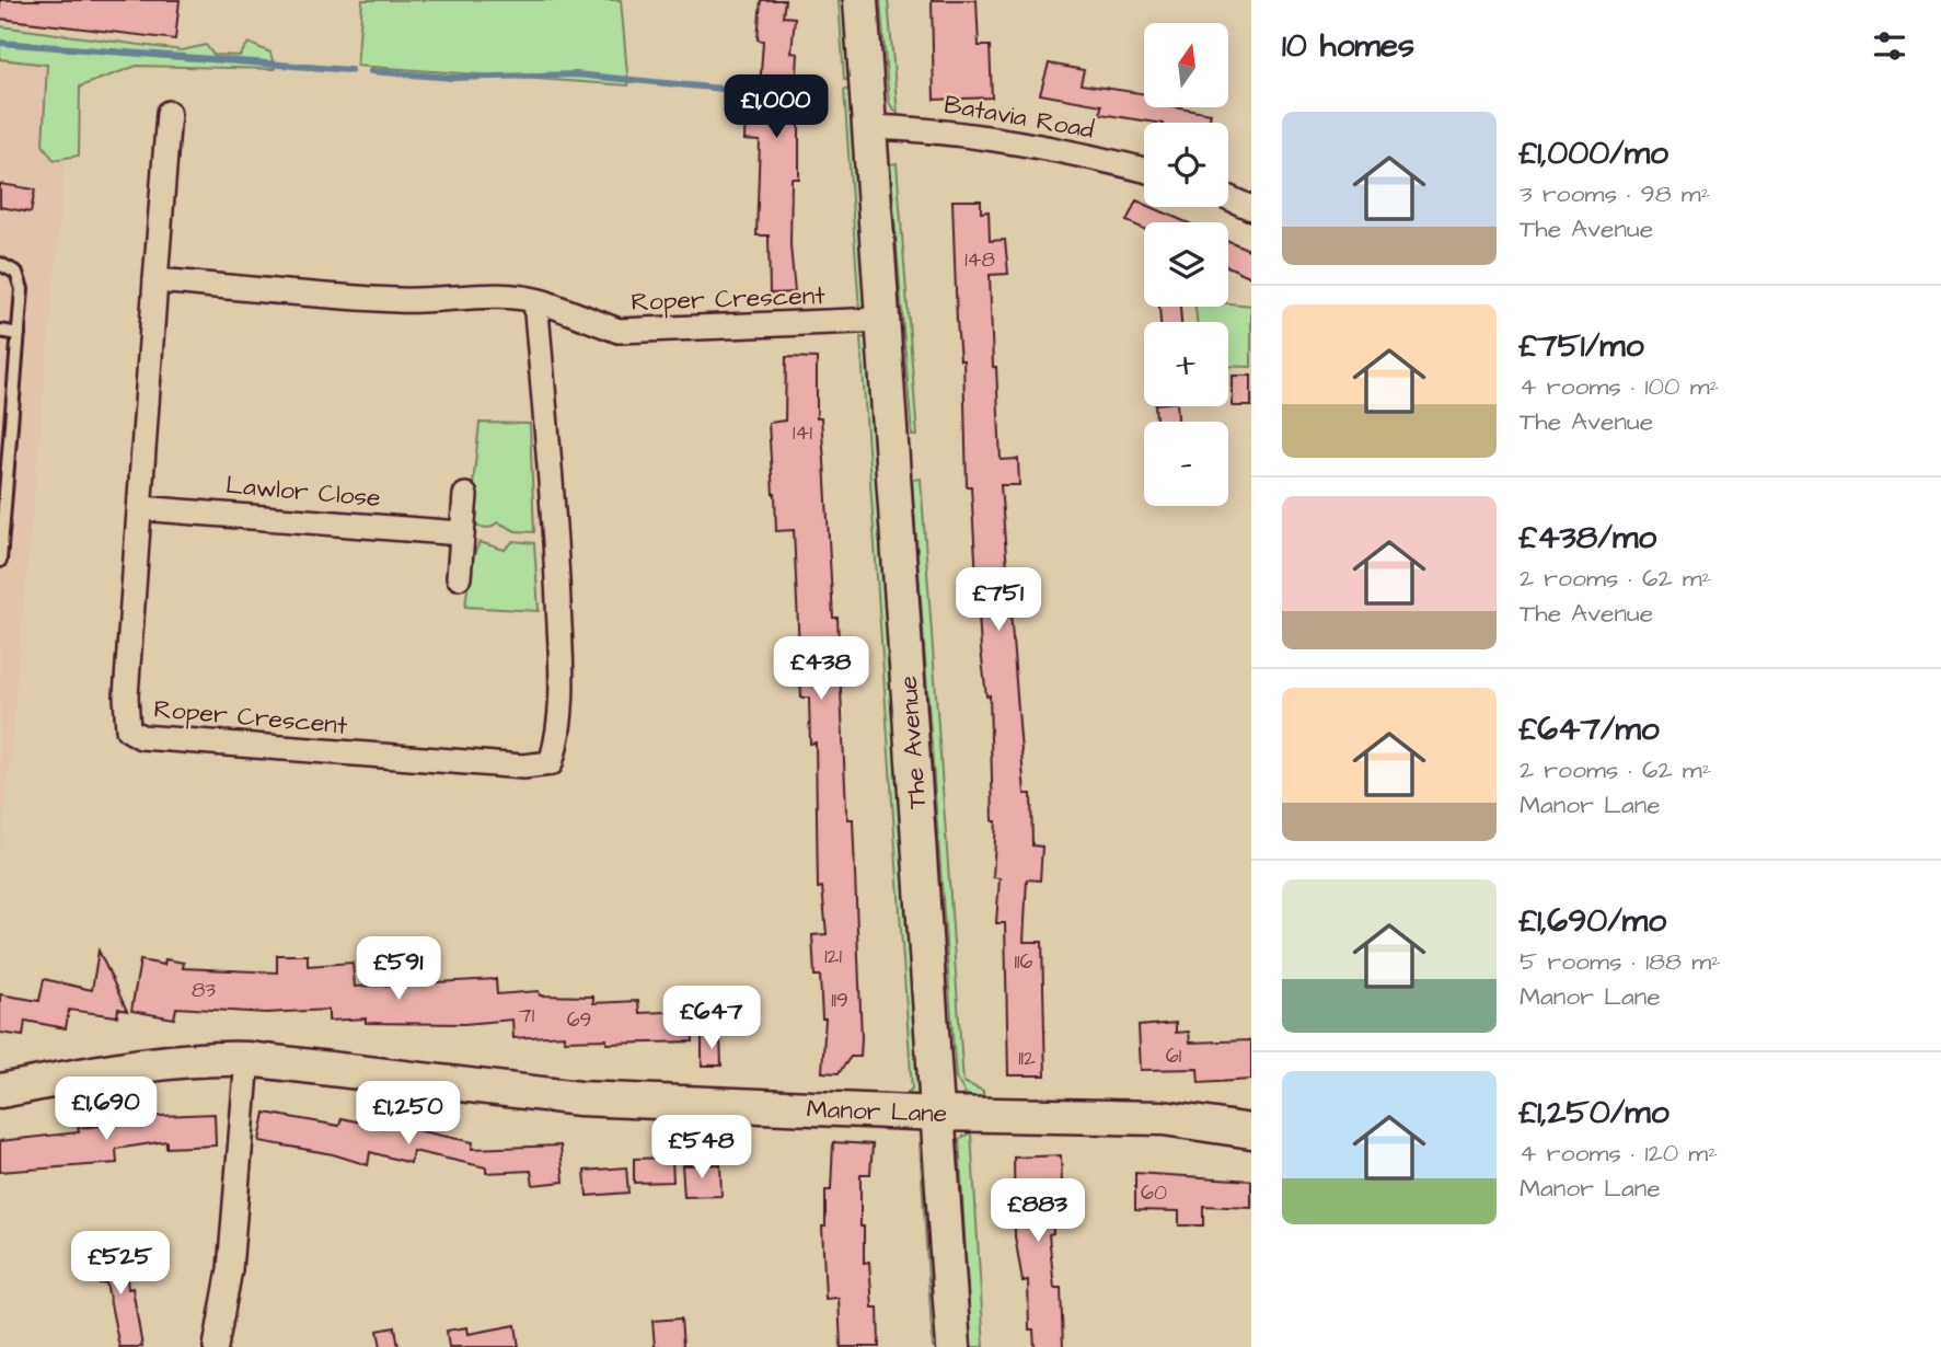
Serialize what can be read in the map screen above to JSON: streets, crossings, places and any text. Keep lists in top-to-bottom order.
{
  "streets": {
    "street": [
      "Batavia Road",
      "Roper Crescent",
      "Lawlor Close",
      "The Avenue",
      "Manor Lane"
    ]
  },
  "crossings": [
    ["Batavia Road", "The Avenue"],
    ["Roper Crescent", "Lawlor Close"],
    ["Roper Crescent", "The Avenue"],
    ["The Avenue", "Manor Lane"]
  ],
  "house_numbers": [
    "148",
    "141",
    "121",
    "116",
    "83",
    "119",
    "71",
    "69",
    "61",
    "112",
    "60"
  ],
  "north": "top",
  "page": {
    "heading": "10 homes",
    "map_buttons": ["+", "−"],
    "price": [
      "£1,000",
      "£751",
      "£438",
      "£591",
      "£647",
      "£1,690",
      "£1,250",
      "£548",
      "£883",
      "£525"
    ],
    "list": [
      {
        "name": "£1,000/mo",
        "note": "3 rooms · 98 m² · The Avenue"
      },
      {
        "name": "£751/mo",
        "note": "4 rooms · 100 m² · The Avenue"
      },
      {
        "name": "£438/mo",
        "note": "2 rooms · 62 m² · The Avenue"
      },
      {
        "name": "£647/mo",
        "note": "2 rooms · 62 m² · Manor Lane"
      },
      {
        "name": "£1,690/mo",
        "note": "5 rooms · 188 m² · Manor Lane"
      },
      {
        "name": "£1,250/mo",
        "note": "4 rooms · 120 m² · Manor Lane"
      }
    ]
  }
}
